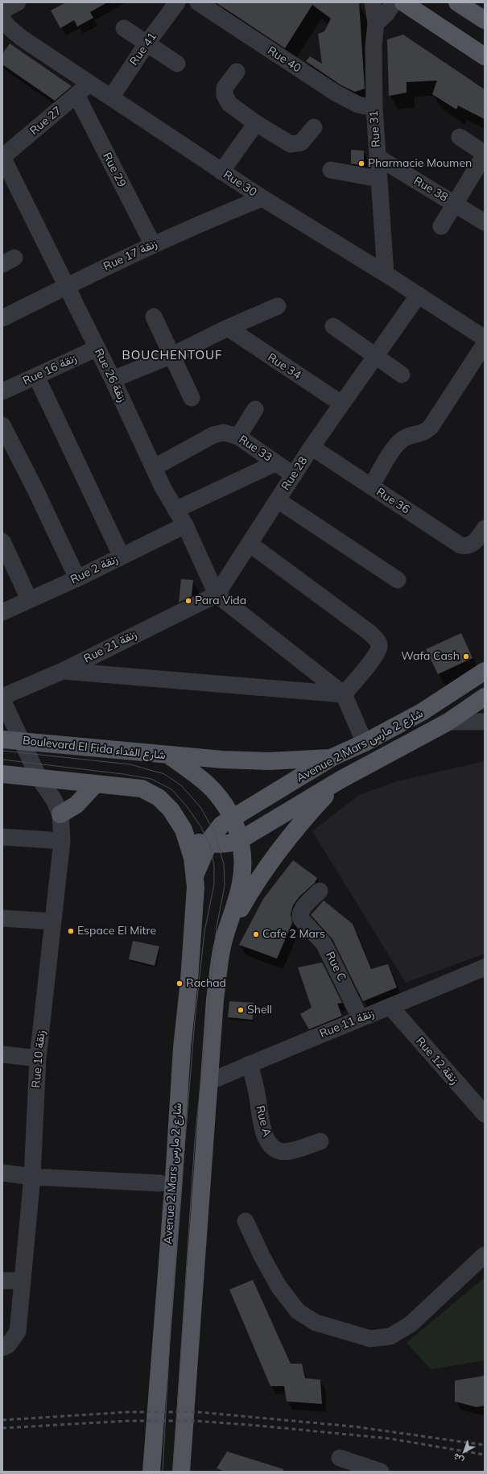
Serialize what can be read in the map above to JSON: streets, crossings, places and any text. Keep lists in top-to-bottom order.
{
  "streets": {
    "main road": ["Avenue 2 Mars شارع 2 مارس", "Boulevard El Fida شارع الفداء"],
    "street": [
      "Rue 41",
      "Rue 40",
      "Rue 27",
      "Rue 31",
      "Rue 29",
      "Rue 30",
      "Rue 38",
      "Rue 17 زنقة",
      "Rue 34",
      "Rue 16 زنقة",
      "Rue 26 زنقة",
      "Rue 33",
      "Rue 28",
      "Rue 36",
      "Rue 2 زنقة",
      "Rue 21 زنقة",
      "Rue C",
      "Rue 11 زنقة",
      "Rue 10 زنقة",
      "Rue 12 زنقة",
      "Rue A"
    ]
  },
  "crossings": [
    ["Rue 41", "Rue 30"],
    ["Rue 40", "Rue 31"],
    ["Rue 27", "Rue 29"],
    ["Rue 27", "Rue 30"],
    ["Rue 27", "Rue 26 زنقة"],
    ["Rue 31", "Rue 30"],
    ["Rue 31", "Rue 38"],
    ["Rue 29", "Rue 17 زنقة"],
    ["Rue 30", "Rue 17 زنقة"],
    ["Rue 30", "Rue 28"],
    ["Rue 17 زنقة", "Rue 26 زنقة"],
    ["Rue 34", "Rue 28"],
    ["Rue 16 زنقة", "Rue 26 زنقة"],
    ["Rue 26 زنقة", "Rue 33"],
    ["Rue 26 زنقة", "Rue 28"],
    ["Rue 26 زنقة", "Rue 2 زنقة"],
    ["Rue 26 زنقة", "Rue 21 زنقة"],
    ["Rue 33", "Rue 28"],
    ["Rue 28", "Rue 36"],
    ["Rue 28", "Rue 21 زنقة"],
    ["Avenue 2 Mars شارع 2 مارس", "Boulevard El Fida شارع الفداء"],
    ["Boulevard El Fida شارع الفداء", "Rue 10 زنقة"],
    ["Rue C", "Rue 11 زنقة"],
    ["Rue 11 زنقة", "Rue 12 زنقة"],
    ["Rue 11 زنقة", "Rue A"]
  ],
  "districts": ["BOUCHENTOUF"],
  "places": [
    "Pharmacie Moumen",
    "Para Vida",
    "Wafa Cash",
    "Espace El Mitre",
    "Cafe 2 Mars",
    "Rachad",
    "Shell"
  ],
  "north": "bottom left"
}
